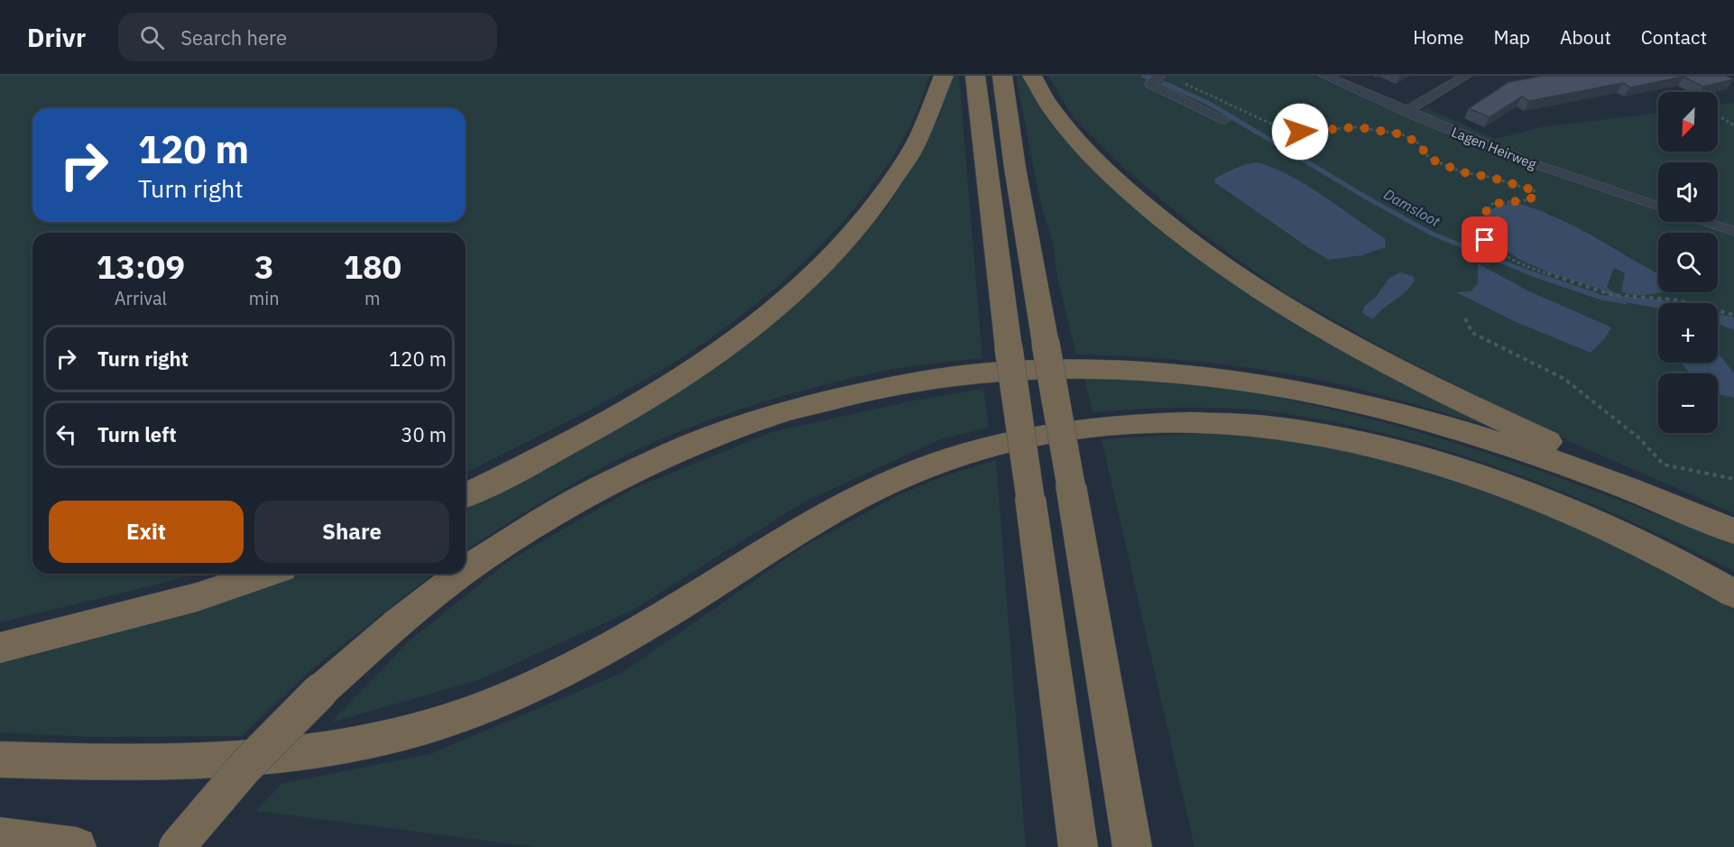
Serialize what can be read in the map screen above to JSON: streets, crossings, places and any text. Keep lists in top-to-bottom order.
{
  "streets": {
    "street": ["Lagen Heirweg"]
  },
  "water": ["Damsloot"],
  "north": "bottom left",
  "page": {
    "header": "Drivr",
    "search": "Search here",
    "nav": [
      "Home",
      "Map",
      "About",
      "Contact"
    ],
    "map_buttons": ["+", "−"],
    "turn": ["120 m", "Turn right"],
    "eta": [
      "13:09",
      "Arrival",
      "3",
      "min",
      "180",
      "m"
    ],
    "list": [
      {
        "name": "Turn right",
        "value": "120 m"
      },
      {
        "name": "Turn left",
        "value": "30 m"
      }
    ],
    "buttons": ["Exit", "Share"]
  }
}
